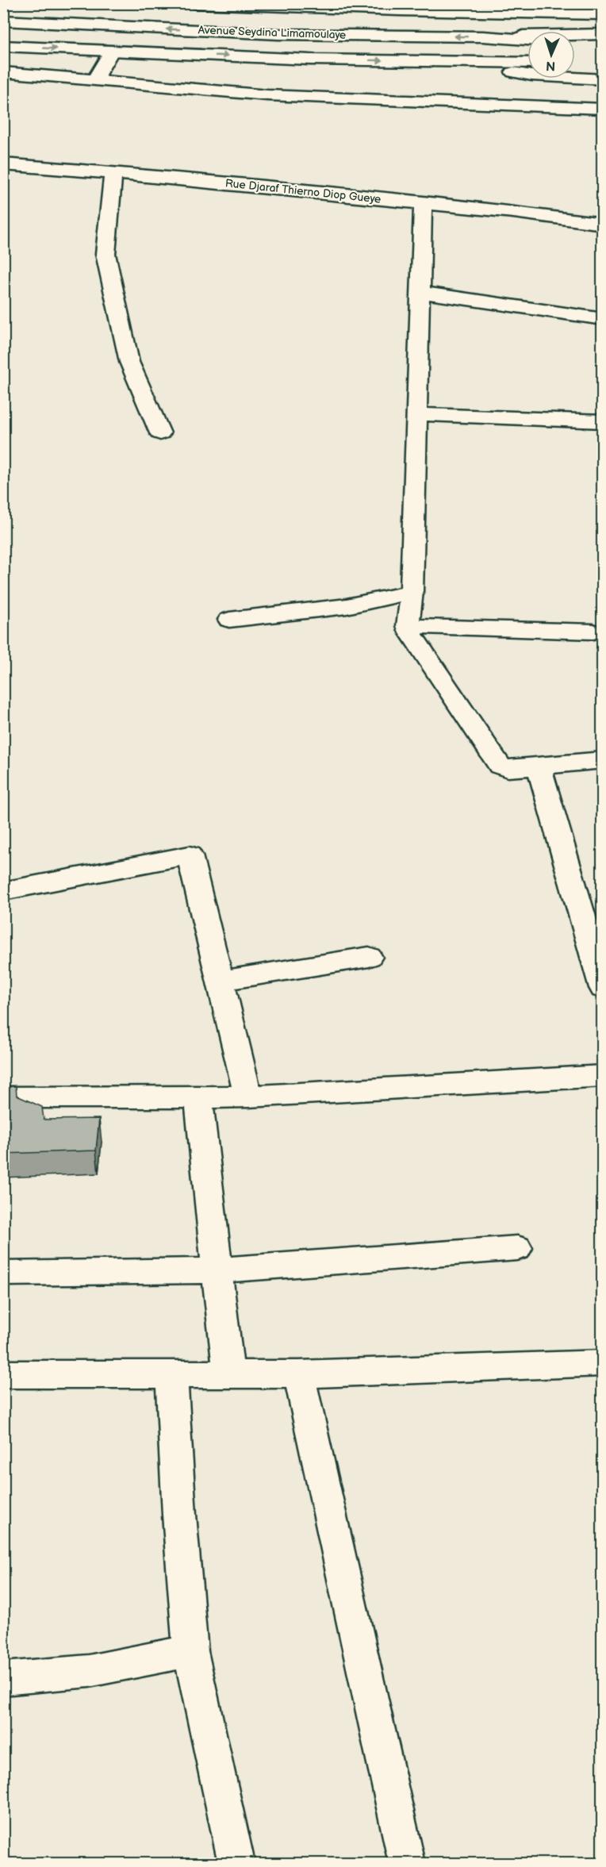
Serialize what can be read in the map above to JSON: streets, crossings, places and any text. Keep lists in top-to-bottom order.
{
  "streets": {
    "main road": ["Avenue Seydina Limamoulaye", "Rue Djaraf Thierno Diop Gueye"]
  },
  "north": "bottom"
}
